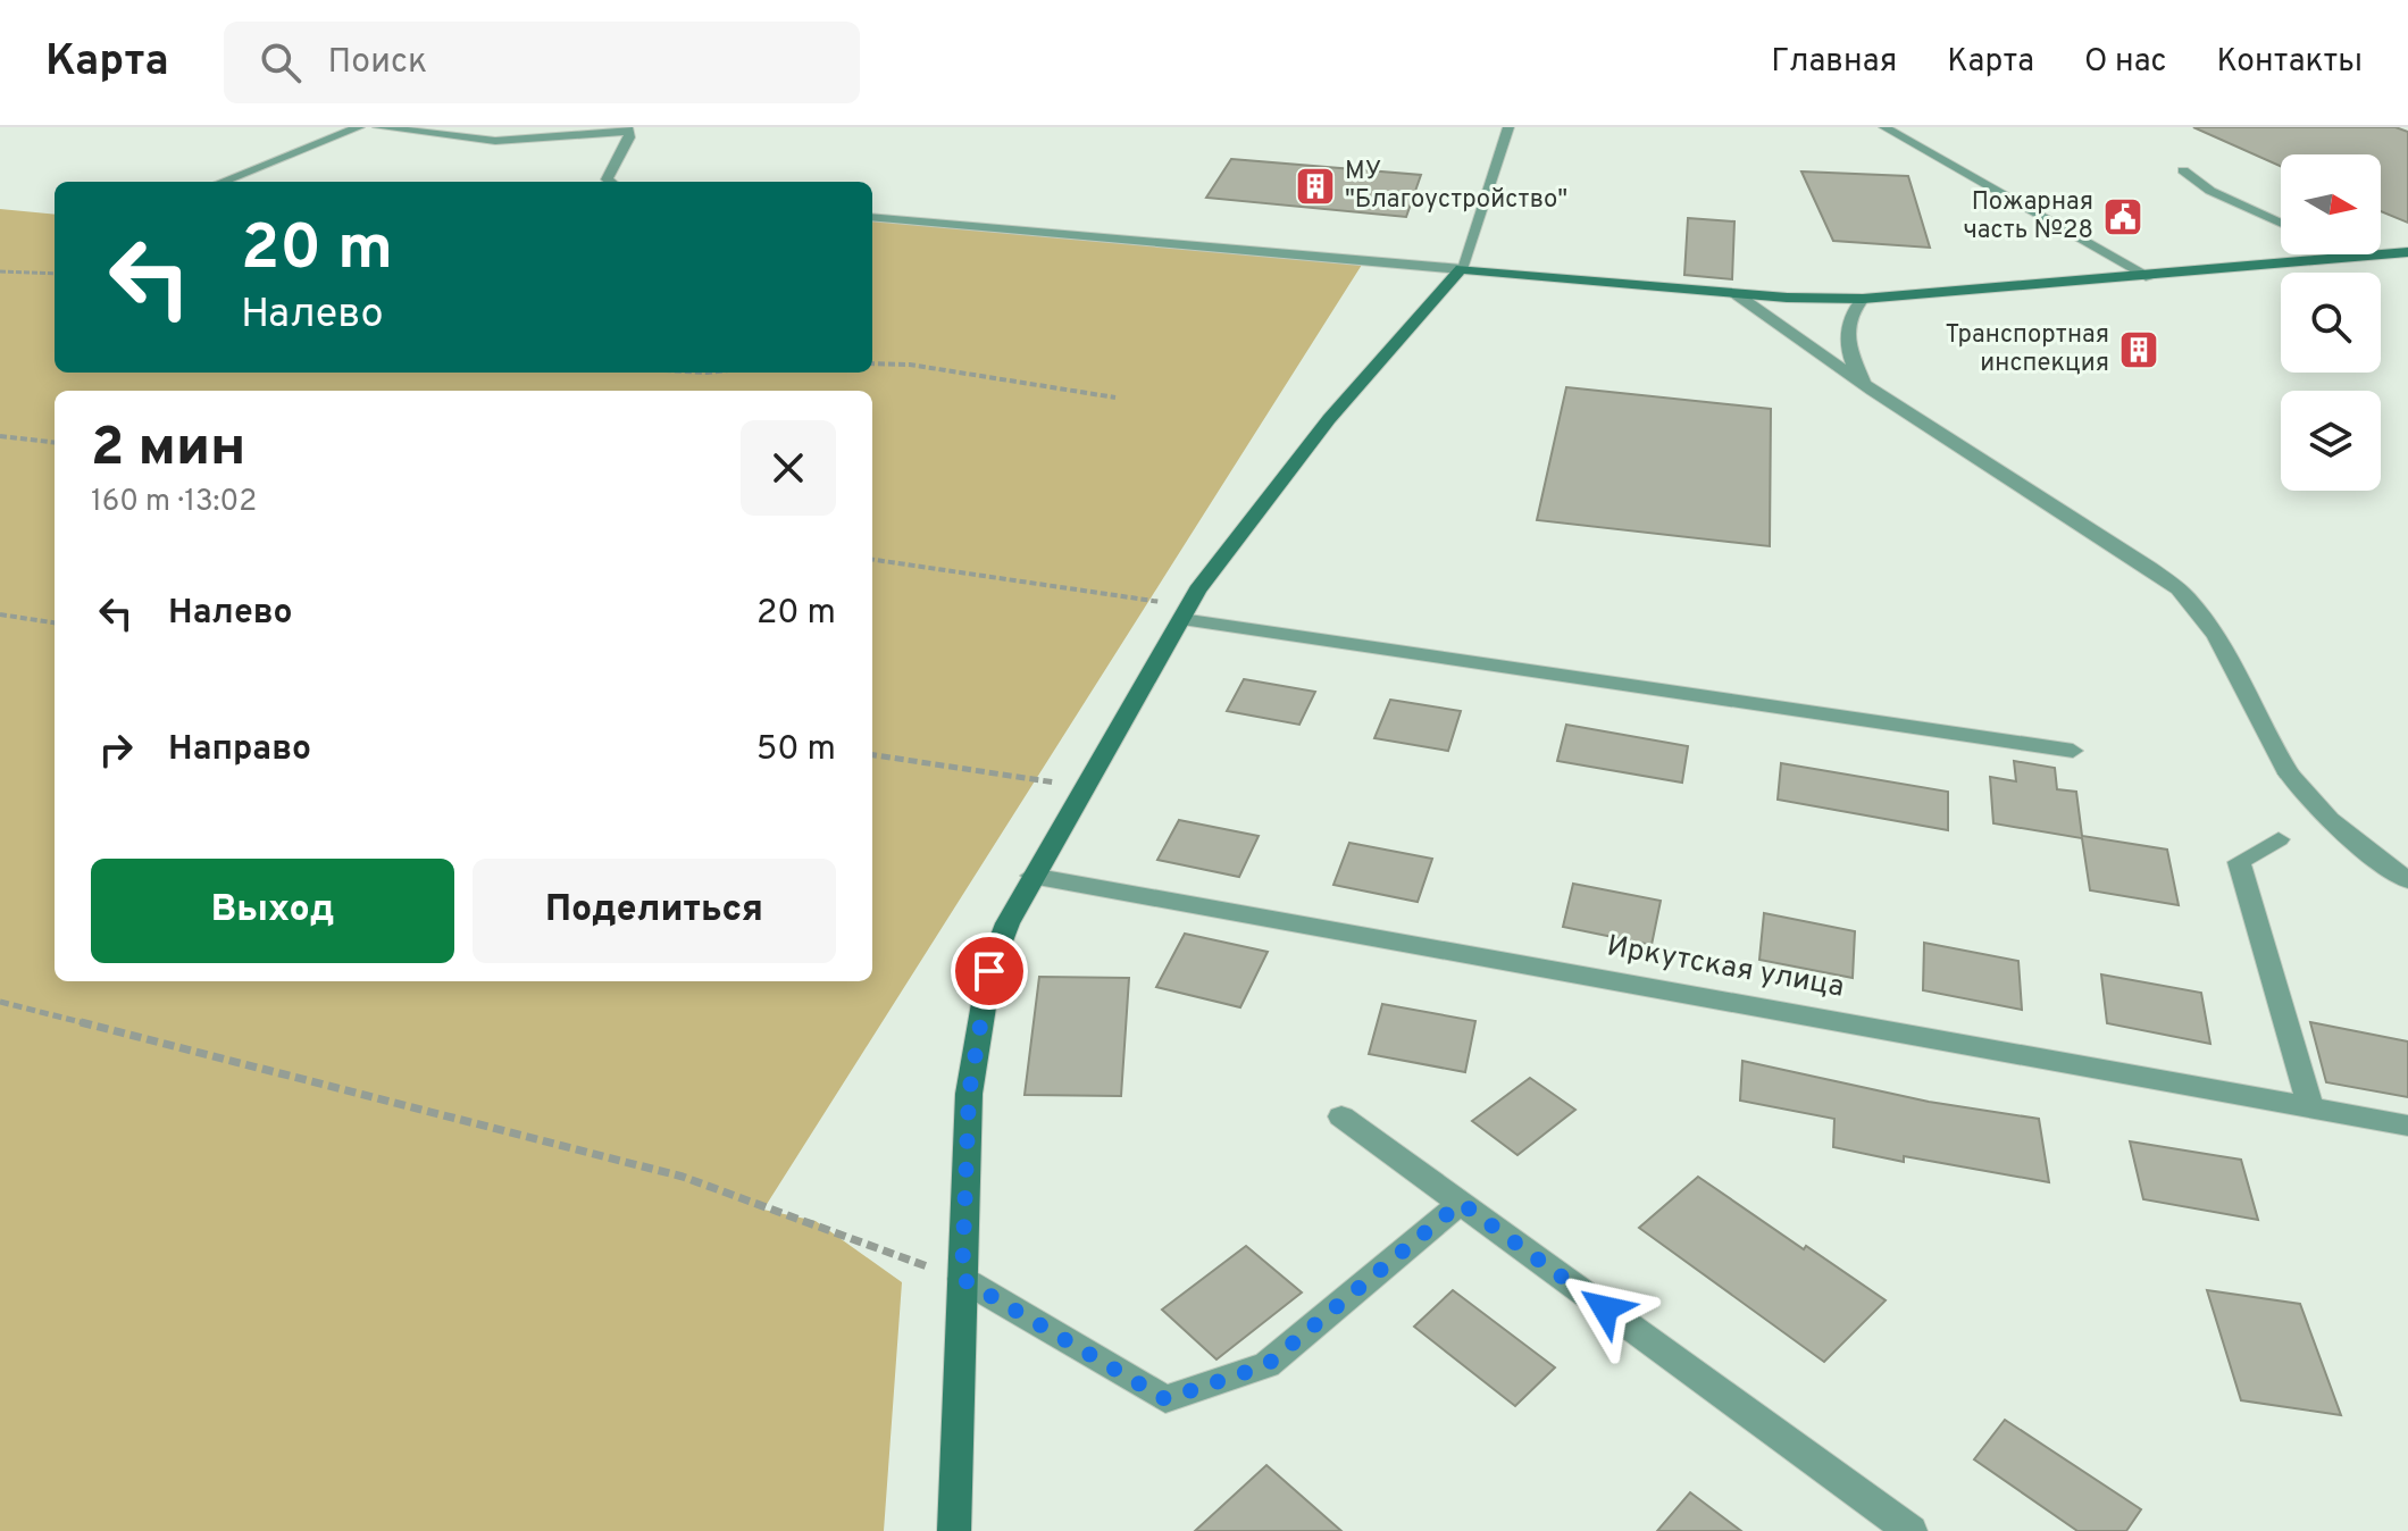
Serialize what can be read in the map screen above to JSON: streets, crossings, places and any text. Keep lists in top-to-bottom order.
{
  "streets": {
    "street": ["Иркутская улица"]
  },
  "places": {
    "building": ["МУ \"Благоустройство\"", "Транспортная инспекция"],
    "public building": ["Пожарная часть №28"]
  },
  "north": "right",
  "page": {
    "header": "Карта",
    "search": "Поиск",
    "nav": [
      "Главная",
      "Карта",
      "О нас",
      "Контакты"
    ],
    "turn": ["20 m", "Налево"],
    "heading": ["2 мин", "160 m · 13:02"],
    "list": [
      {
        "name": "Налево",
        "value": "20 m"
      },
      {
        "name": "Направо",
        "value": "50 m"
      }
    ],
    "buttons": ["Выход", "Поделиться"]
  }
}
